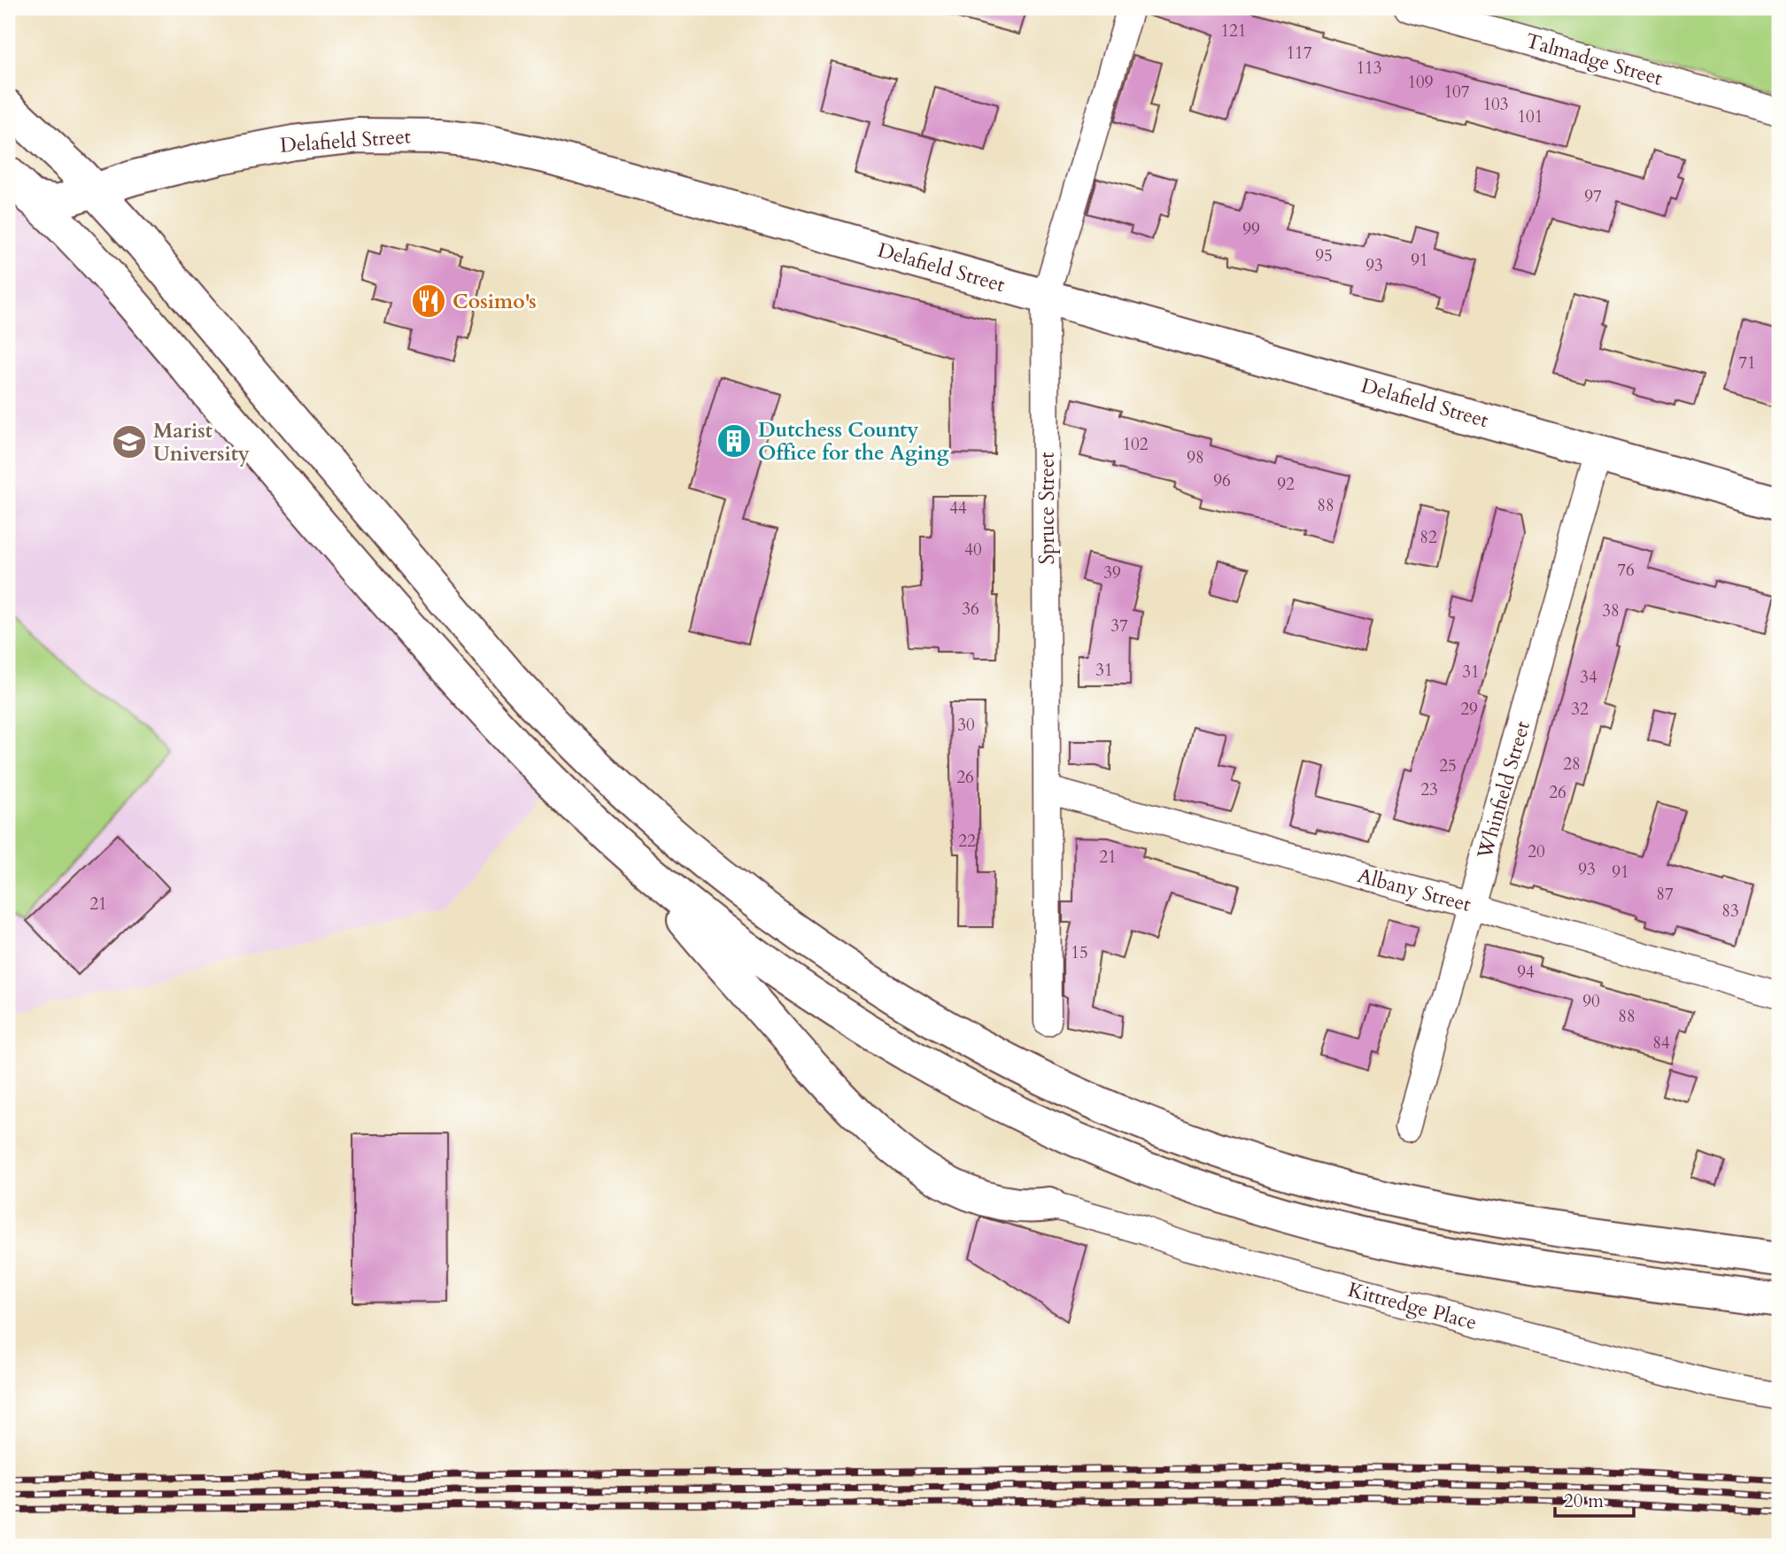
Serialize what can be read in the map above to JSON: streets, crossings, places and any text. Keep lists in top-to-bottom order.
{
  "streets": {
    "main road": ["Delafield Street"],
    "street": [
      "Talmadge Street",
      "Spruce Street",
      "Whinfield Street",
      "Albany Street",
      "Kittredge Place"
    ]
  },
  "crossings": [
    ["Delafield Street", "Spruce Street"],
    ["Delafield Street", "Whinfield Street"],
    ["Spruce Street", "Albany Street"],
    ["Whinfield Street", "Albany Street"]
  ],
  "places": {
    "restaurant": ["Cosimo's"],
    "building": ["Dutchess County Office for the Aging"],
    "school or university": ["Marist University"]
  },
  "house_numbers": [
    "121",
    "117",
    "113",
    "109",
    "107",
    "103",
    "101",
    "97",
    "99",
    "95",
    "91",
    "93",
    "71",
    "102",
    "98",
    "96",
    "92",
    "88",
    "44",
    "82",
    "40",
    "76",
    "39",
    "36",
    "38",
    "37",
    "31",
    "31",
    "34",
    "29",
    "32",
    "30",
    "28",
    "25",
    "26",
    "23",
    "26",
    "22",
    "20",
    "21",
    "93",
    "91",
    "87",
    "21",
    "83",
    "15",
    "94",
    "90",
    "88",
    "84"
  ],
  "scale_bar": "20 m"
}
